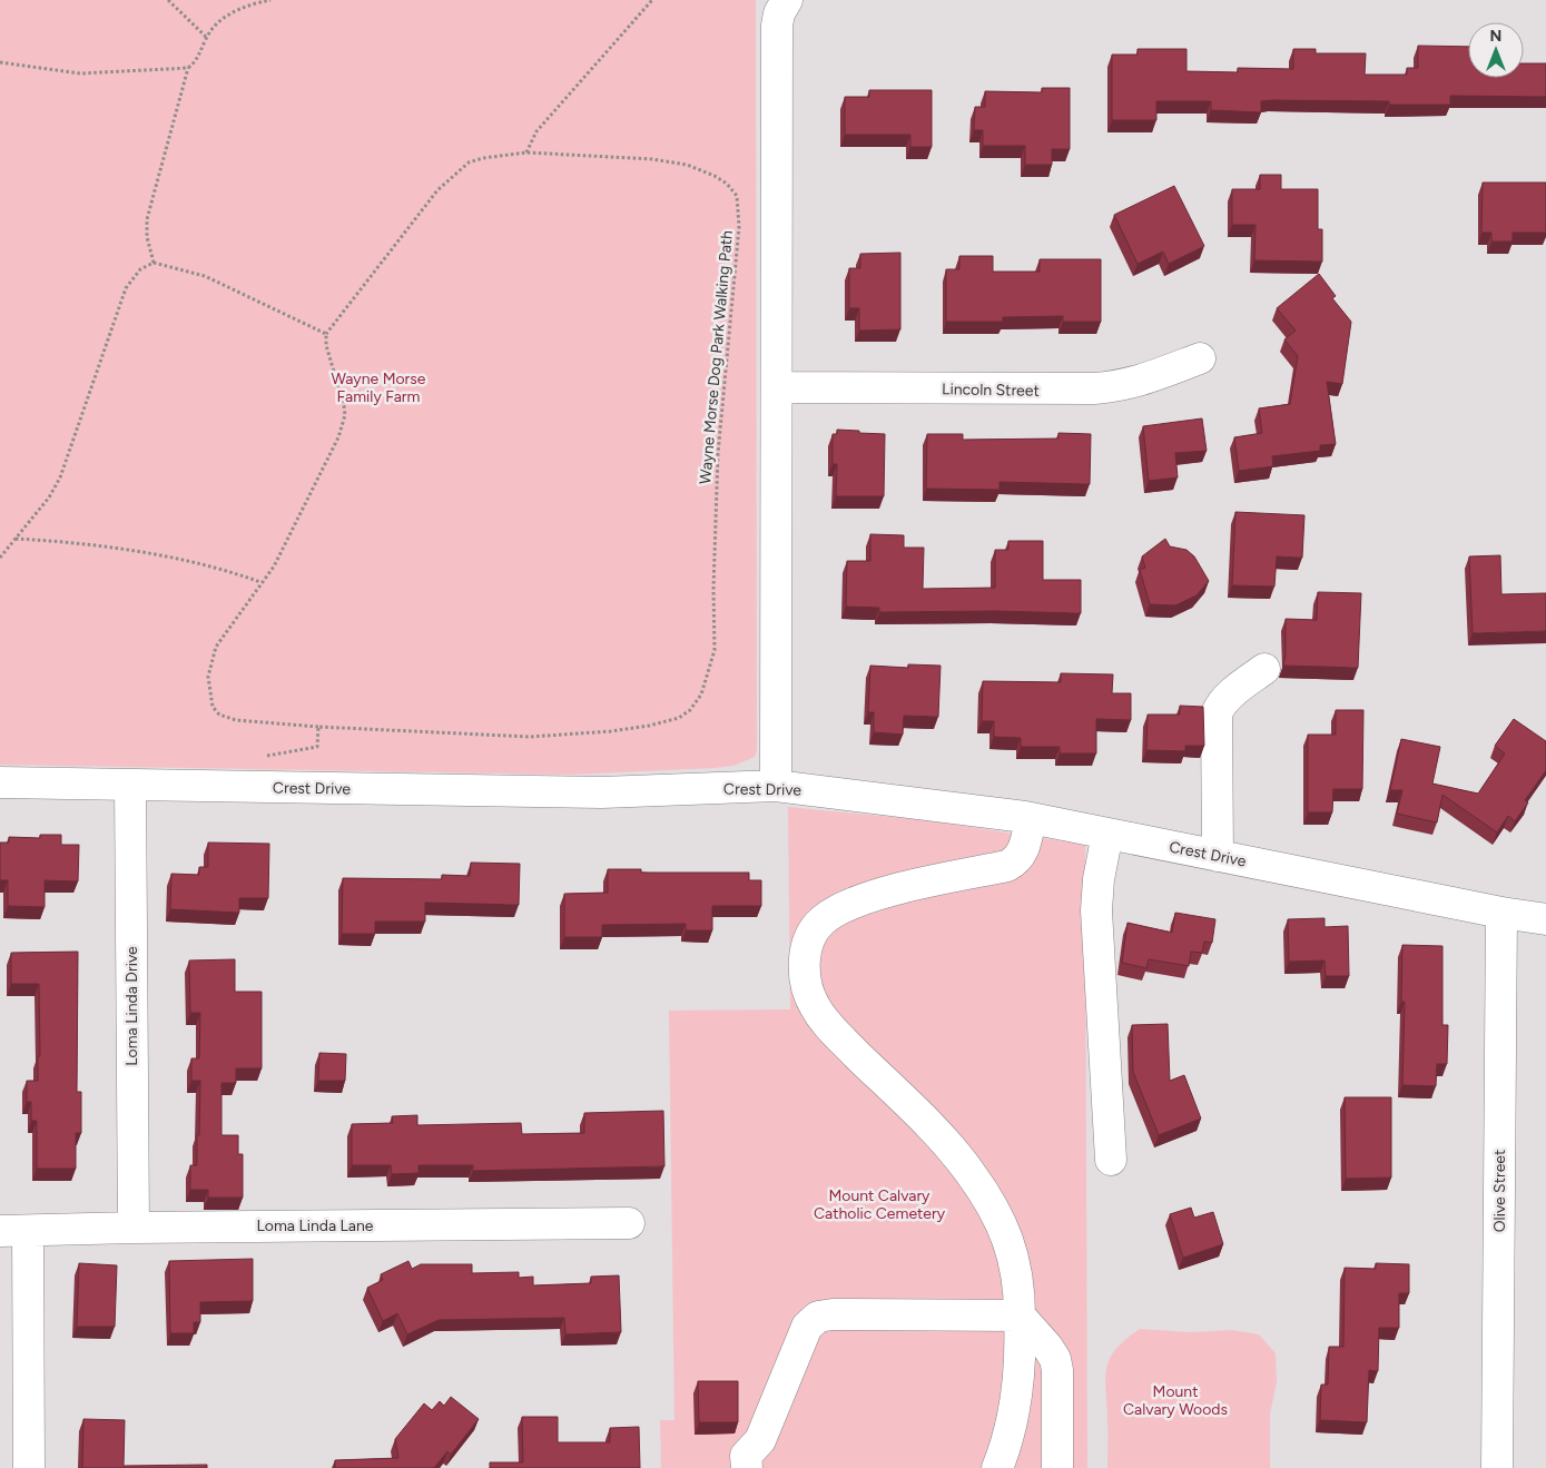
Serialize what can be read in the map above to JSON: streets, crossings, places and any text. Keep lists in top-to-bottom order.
{
  "streets": {
    "street": [
      "Lincoln Street",
      "Crest Drive",
      "Loma Linda Drive",
      "Olive Street",
      "Loma Linda Lane"
    ],
    "path": ["Wayne Morse Dog Park Walking Path"]
  },
  "crossings": [
    ["Crest Drive", "Loma Linda Drive"],
    ["Crest Drive", "Olive Street"],
    ["Loma Linda Drive", "Loma Linda Lane"]
  ],
  "parks": ["Wayne Morse Family Farm", "Mount Calvary Catholic Cemetery", "Mount Calvary Woods"],
  "north": "top"
}
